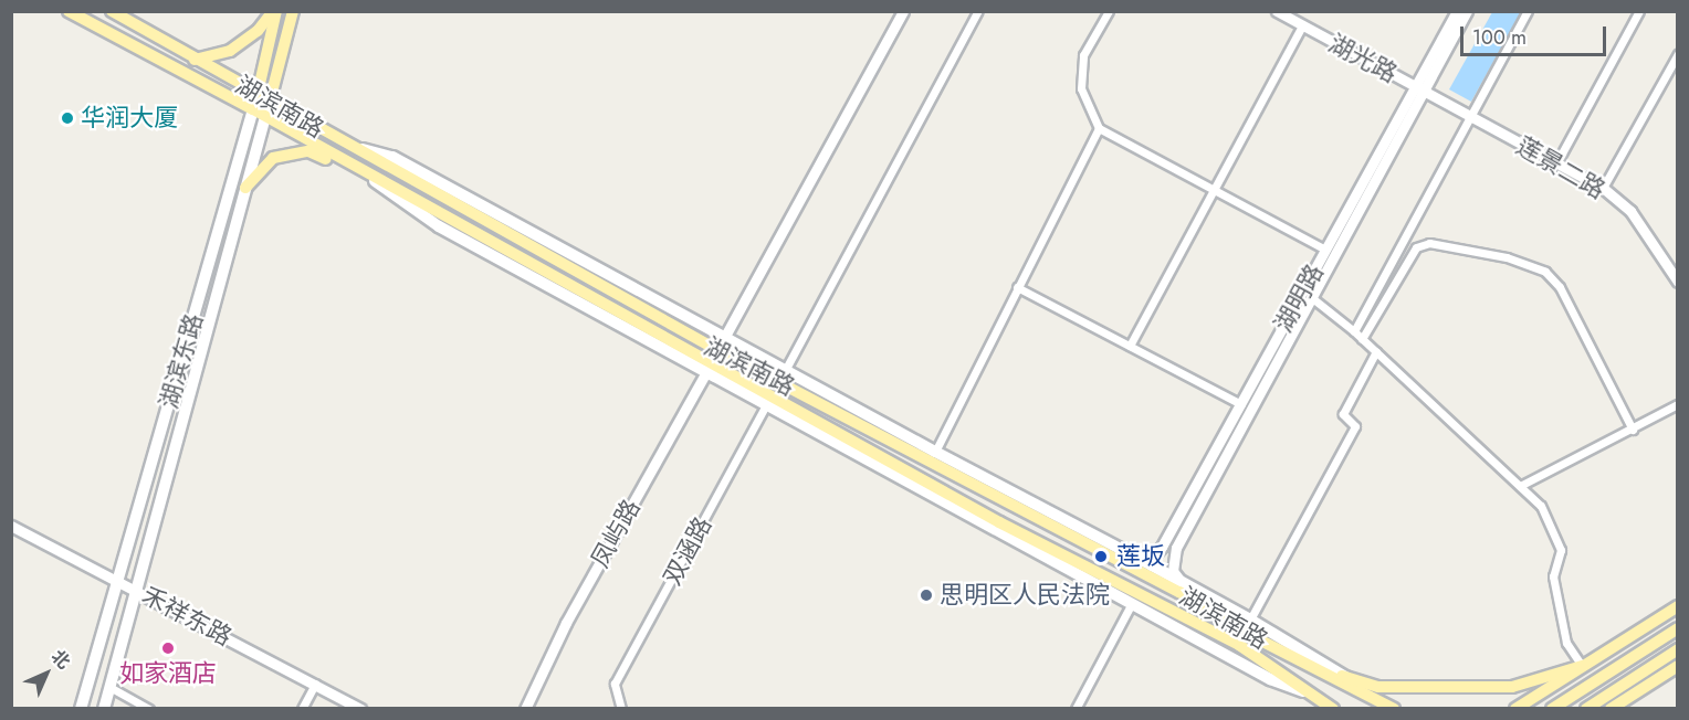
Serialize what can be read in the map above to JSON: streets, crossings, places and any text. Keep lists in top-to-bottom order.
{
  "streets": {
    "main road": ["湖滨南路", "湖滨东路"],
    "street": [
      "湖光路",
      "莲景二路",
      "湖明路",
      "凤屿路",
      "双涵路",
      "禾祥东路"
    ]
  },
  "crossings": [
    ["湖光路", "莲景二路"],
    ["湖光路", "湖明路"],
    ["湖滨南路", "湖滨东路"],
    ["湖滨南路", "凤屿路"],
    ["湖滨南路", "双涵路"],
    ["莲景二路", "湖明路"],
    ["湖滨东路", "禾祥东路"]
  ],
  "places": [
    "华润大厦",
    "莲坂",
    "思明区人民法院",
    "如家酒店"
  ],
  "scale_bar": "100 m",
  "north": "top right"
}
